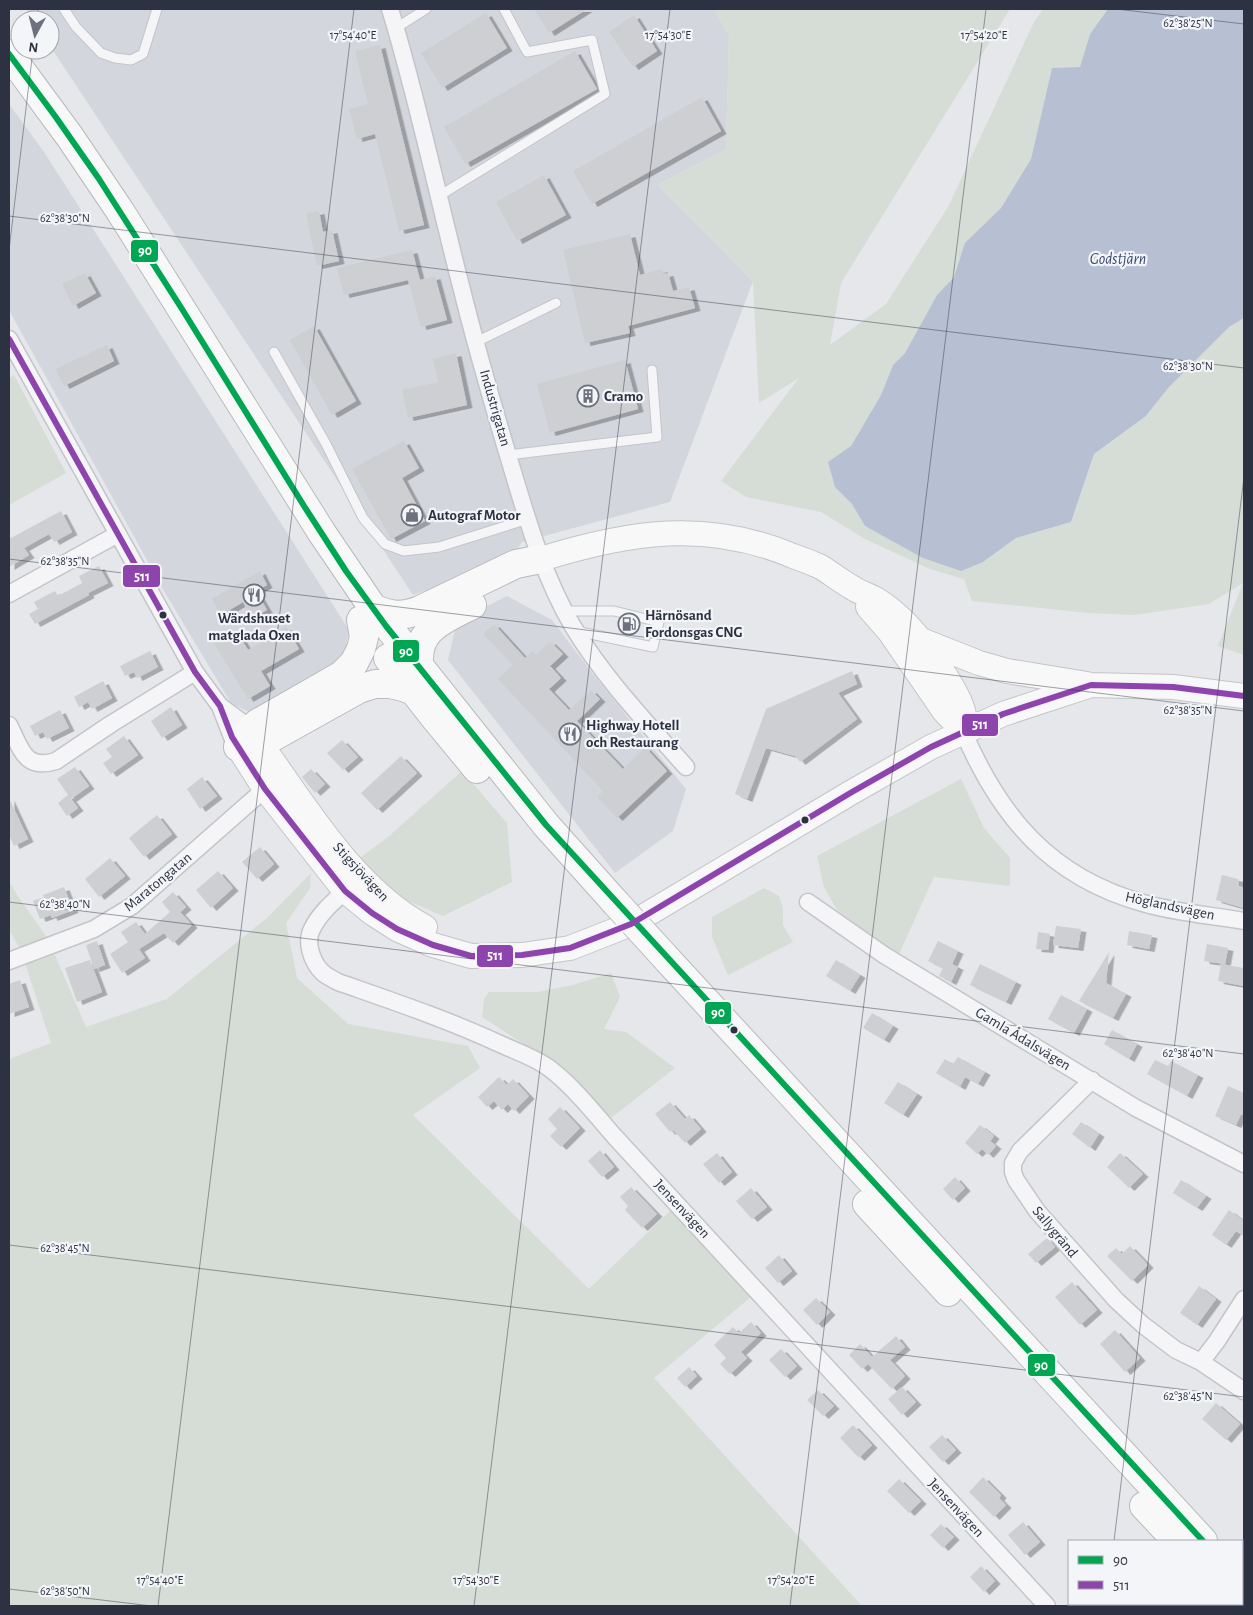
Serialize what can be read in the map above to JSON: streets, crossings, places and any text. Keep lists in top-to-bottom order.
{
  "streets": {
    "main road": ["Stigsjövägen"],
    "street": [
      "Industrigatan",
      "Maratongatan",
      "Höglandsvägen",
      "Gamla Ådalsvägen",
      "Jensenvägen",
      "Sallygränd"
    ]
  },
  "crossings": [
    ["Stigsjövägen", "Maratongatan"],
    ["Stigsjövägen", "Höglandsvägen"],
    ["Stigsjövägen", "Jensenvägen"],
    ["Gamla Ådalsvägen", "Sallygränd"]
  ],
  "water": ["Godstjärn"],
  "places": {
    "building": ["Cramo"],
    "shop": ["Autograf Motor"],
    "restaurant": ["Wärdshuset matglada Oxen", "Highway Hotell och Restaurang"],
    "fuel station": ["Härnösand Fordonsgas CNG"]
  },
  "lines": ["transit line 90", "transit line 511"],
  "legend": ["90", "511"],
  "north": "bottom",
  "coordinates": [
    "62°38'25\"N",
    "17°54'40\"E",
    "17°54'30\"E",
    "17°54'20\"E",
    "62°38'30\"N",
    "62°38'35\"N",
    "62°38'40\"N",
    "62°38'45\"N",
    "62°38'50\"N"
  ]
}
